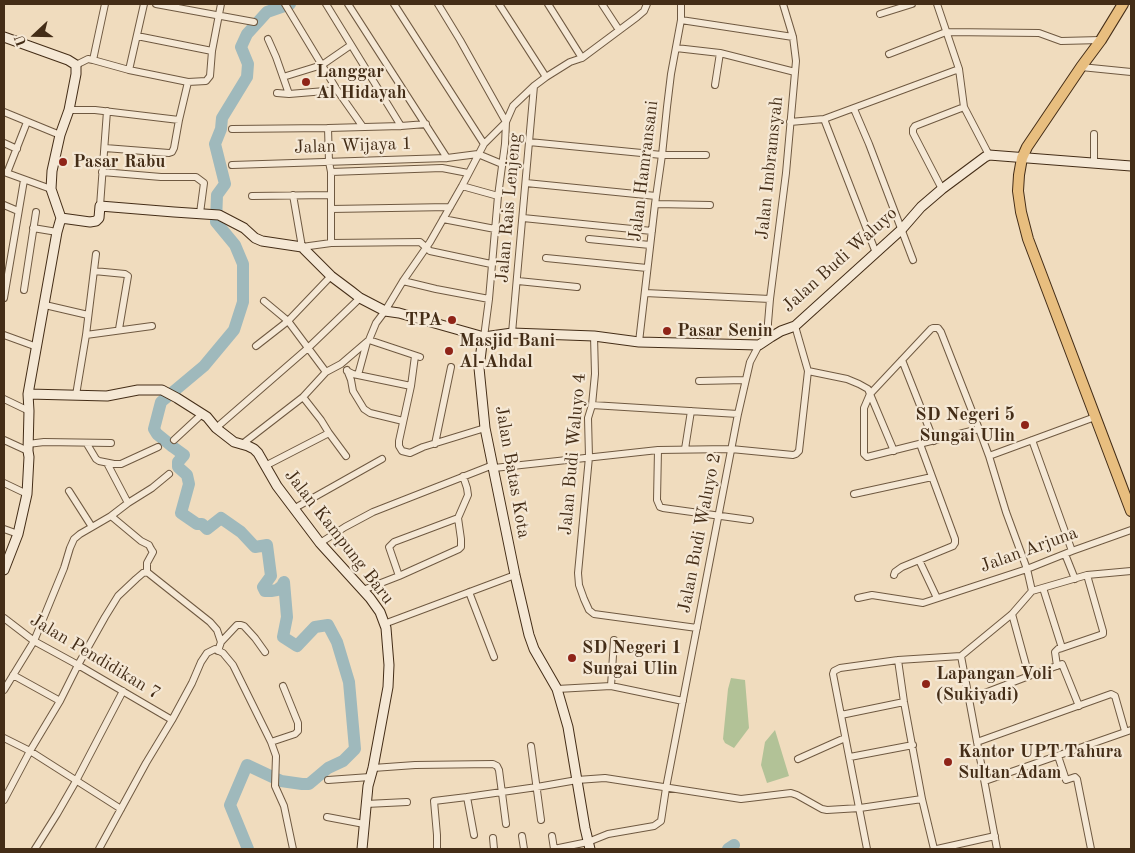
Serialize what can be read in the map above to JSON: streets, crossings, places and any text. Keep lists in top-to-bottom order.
{
  "streets": {
    "street": [
      "Jalan Wijaya 1",
      "Jalan Imbramsyah",
      "Jalan Hamransani",
      "Jalan Rais Lenjeng",
      "Jalan Budi Waluyo",
      "Jalan Budi Waluyo 4",
      "Jalan Batas Kota",
      "Jalan Budi Waluyo 2",
      "Jalan Kampung Baru",
      "Jalan Arjuna",
      "Jalan Pendidikan 7"
    ]
  },
  "crossings": [
    ["Jalan Imbramsyah", "Jalan Budi Waluyo"],
    ["Jalan Rais Lenjeng", "Jalan Batas Kota"],
    ["Jalan Budi Waluyo", "Jalan Budi Waluyo 2"],
    ["Jalan Budi Waluyo 4", "Jalan Budi Waluyo 2"],
    ["Jalan Batas Kota", "Jalan Budi Waluyo 2"],
    ["Jalan Batas Kota", "Jalan Kampung Baru"]
  ],
  "places": [
    "Langgar Al Hidayah",
    "Pasar Rabu",
    "TPA",
    "Pasar Senin",
    "Masjid Bani Al-Ahdal",
    "SD Negeri 5 Sungai Ulin",
    "SD Negeri 1 Sungai Ulin",
    "Lapangan Voli (Sukiyadi)",
    "Kantor UPT Tahura Sultan Adam"
  ],
  "north": "left"
}
